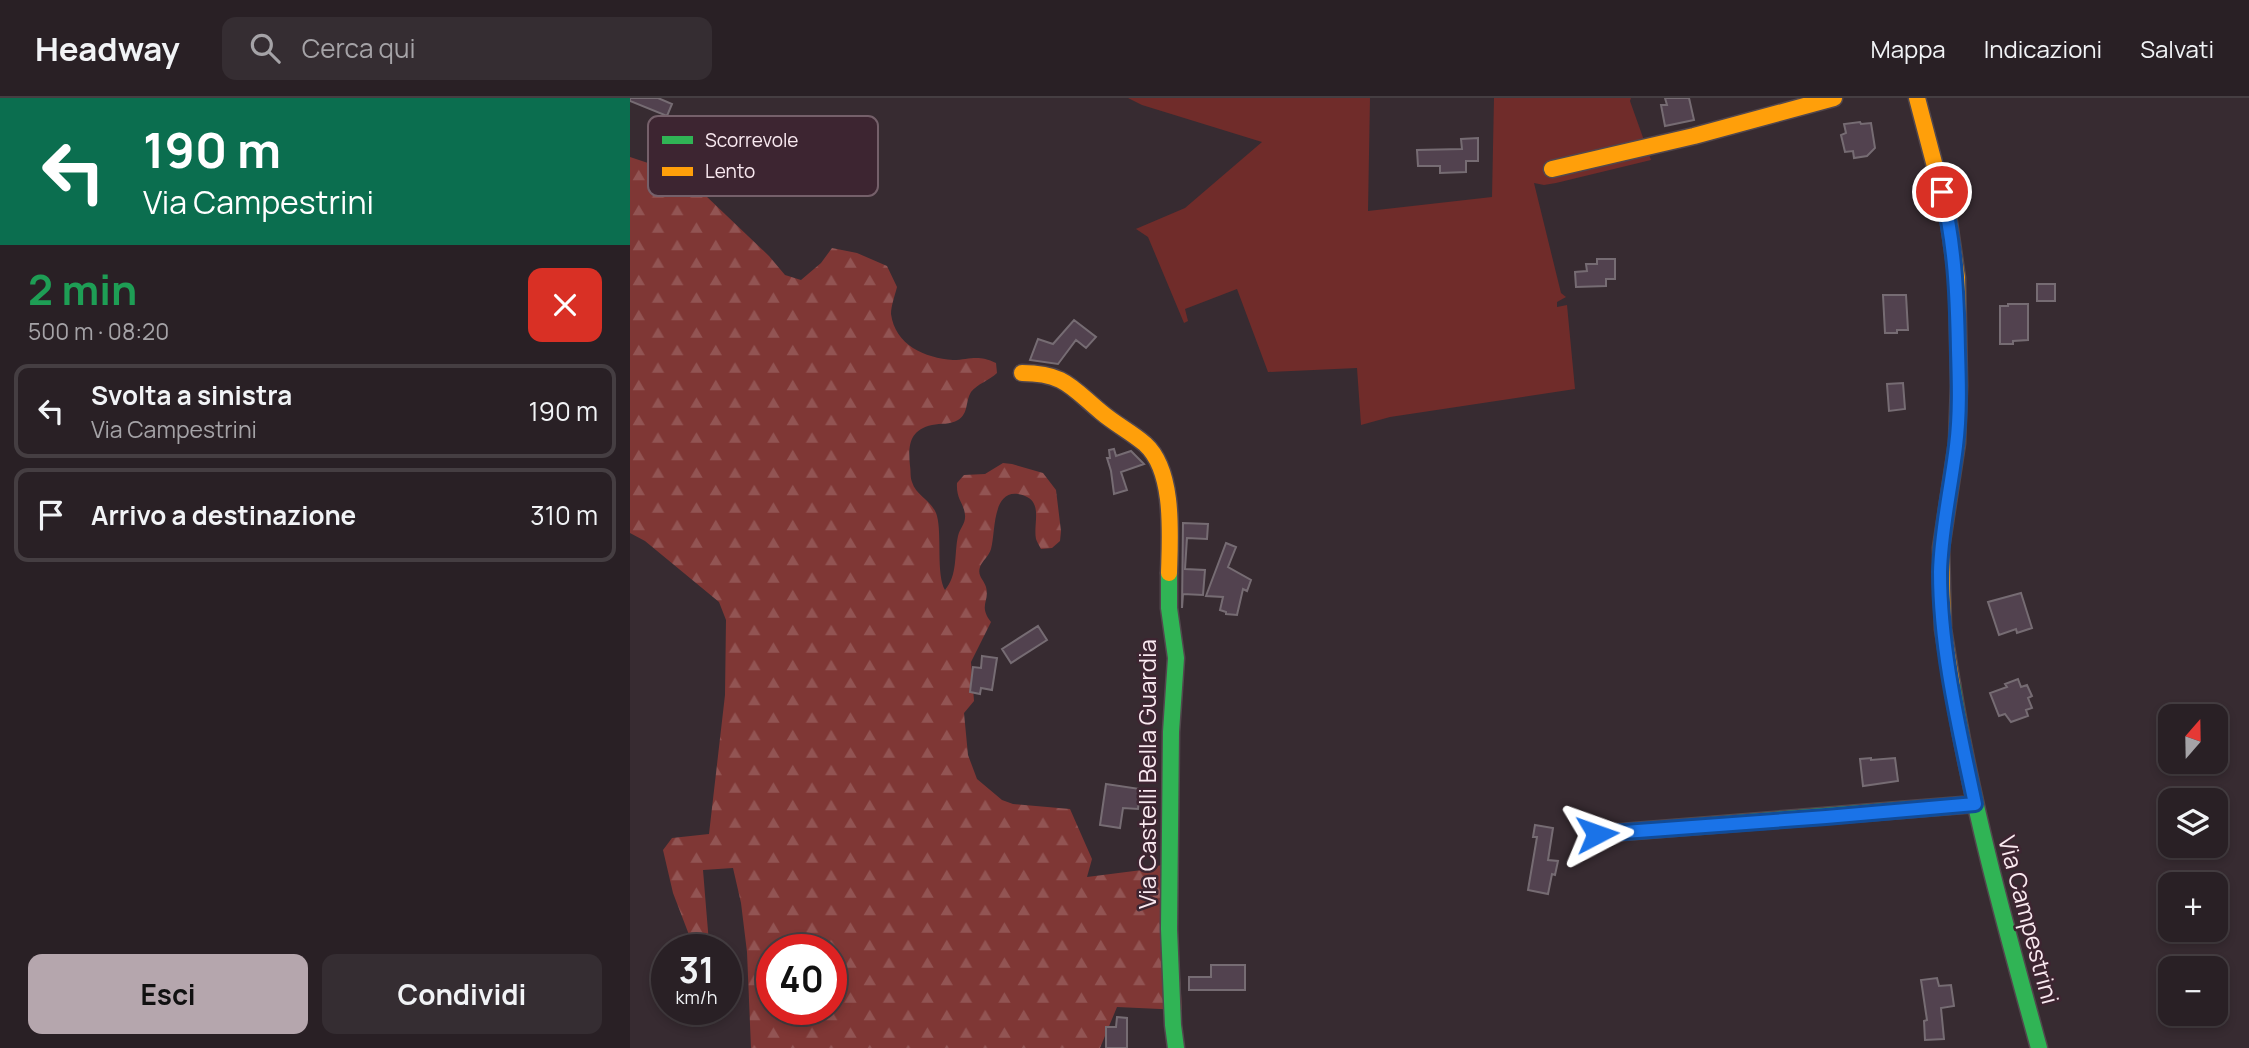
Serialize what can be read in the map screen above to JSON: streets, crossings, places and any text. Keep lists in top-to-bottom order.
{
  "streets": {
    "street": ["Via Castelli Bella Guardia", "Via Campestrini"]
  },
  "legend": ["Scorrevole", "Lento"],
  "north": "top",
  "page": {
    "header": "Headway",
    "search": "Cerca qui",
    "nav": ["Mappa", "Indicazioni", "Salvati"],
    "turn": ["190 m", "Via Campestrini"],
    "heading": ["2 min", "500 m · 08:20"],
    "list": [
      {
        "name": "Svolta a sinistra",
        "note": "Via Campestrini",
        "value": "190 m"
      },
      {
        "name": "Arrivo a destinazione",
        "value": "310 m"
      }
    ],
    "map_buttons": ["+", "−"],
    "speed": "31 km/h",
    "limit": "40",
    "buttons": ["Esci", "Condividi"]
  }
}
